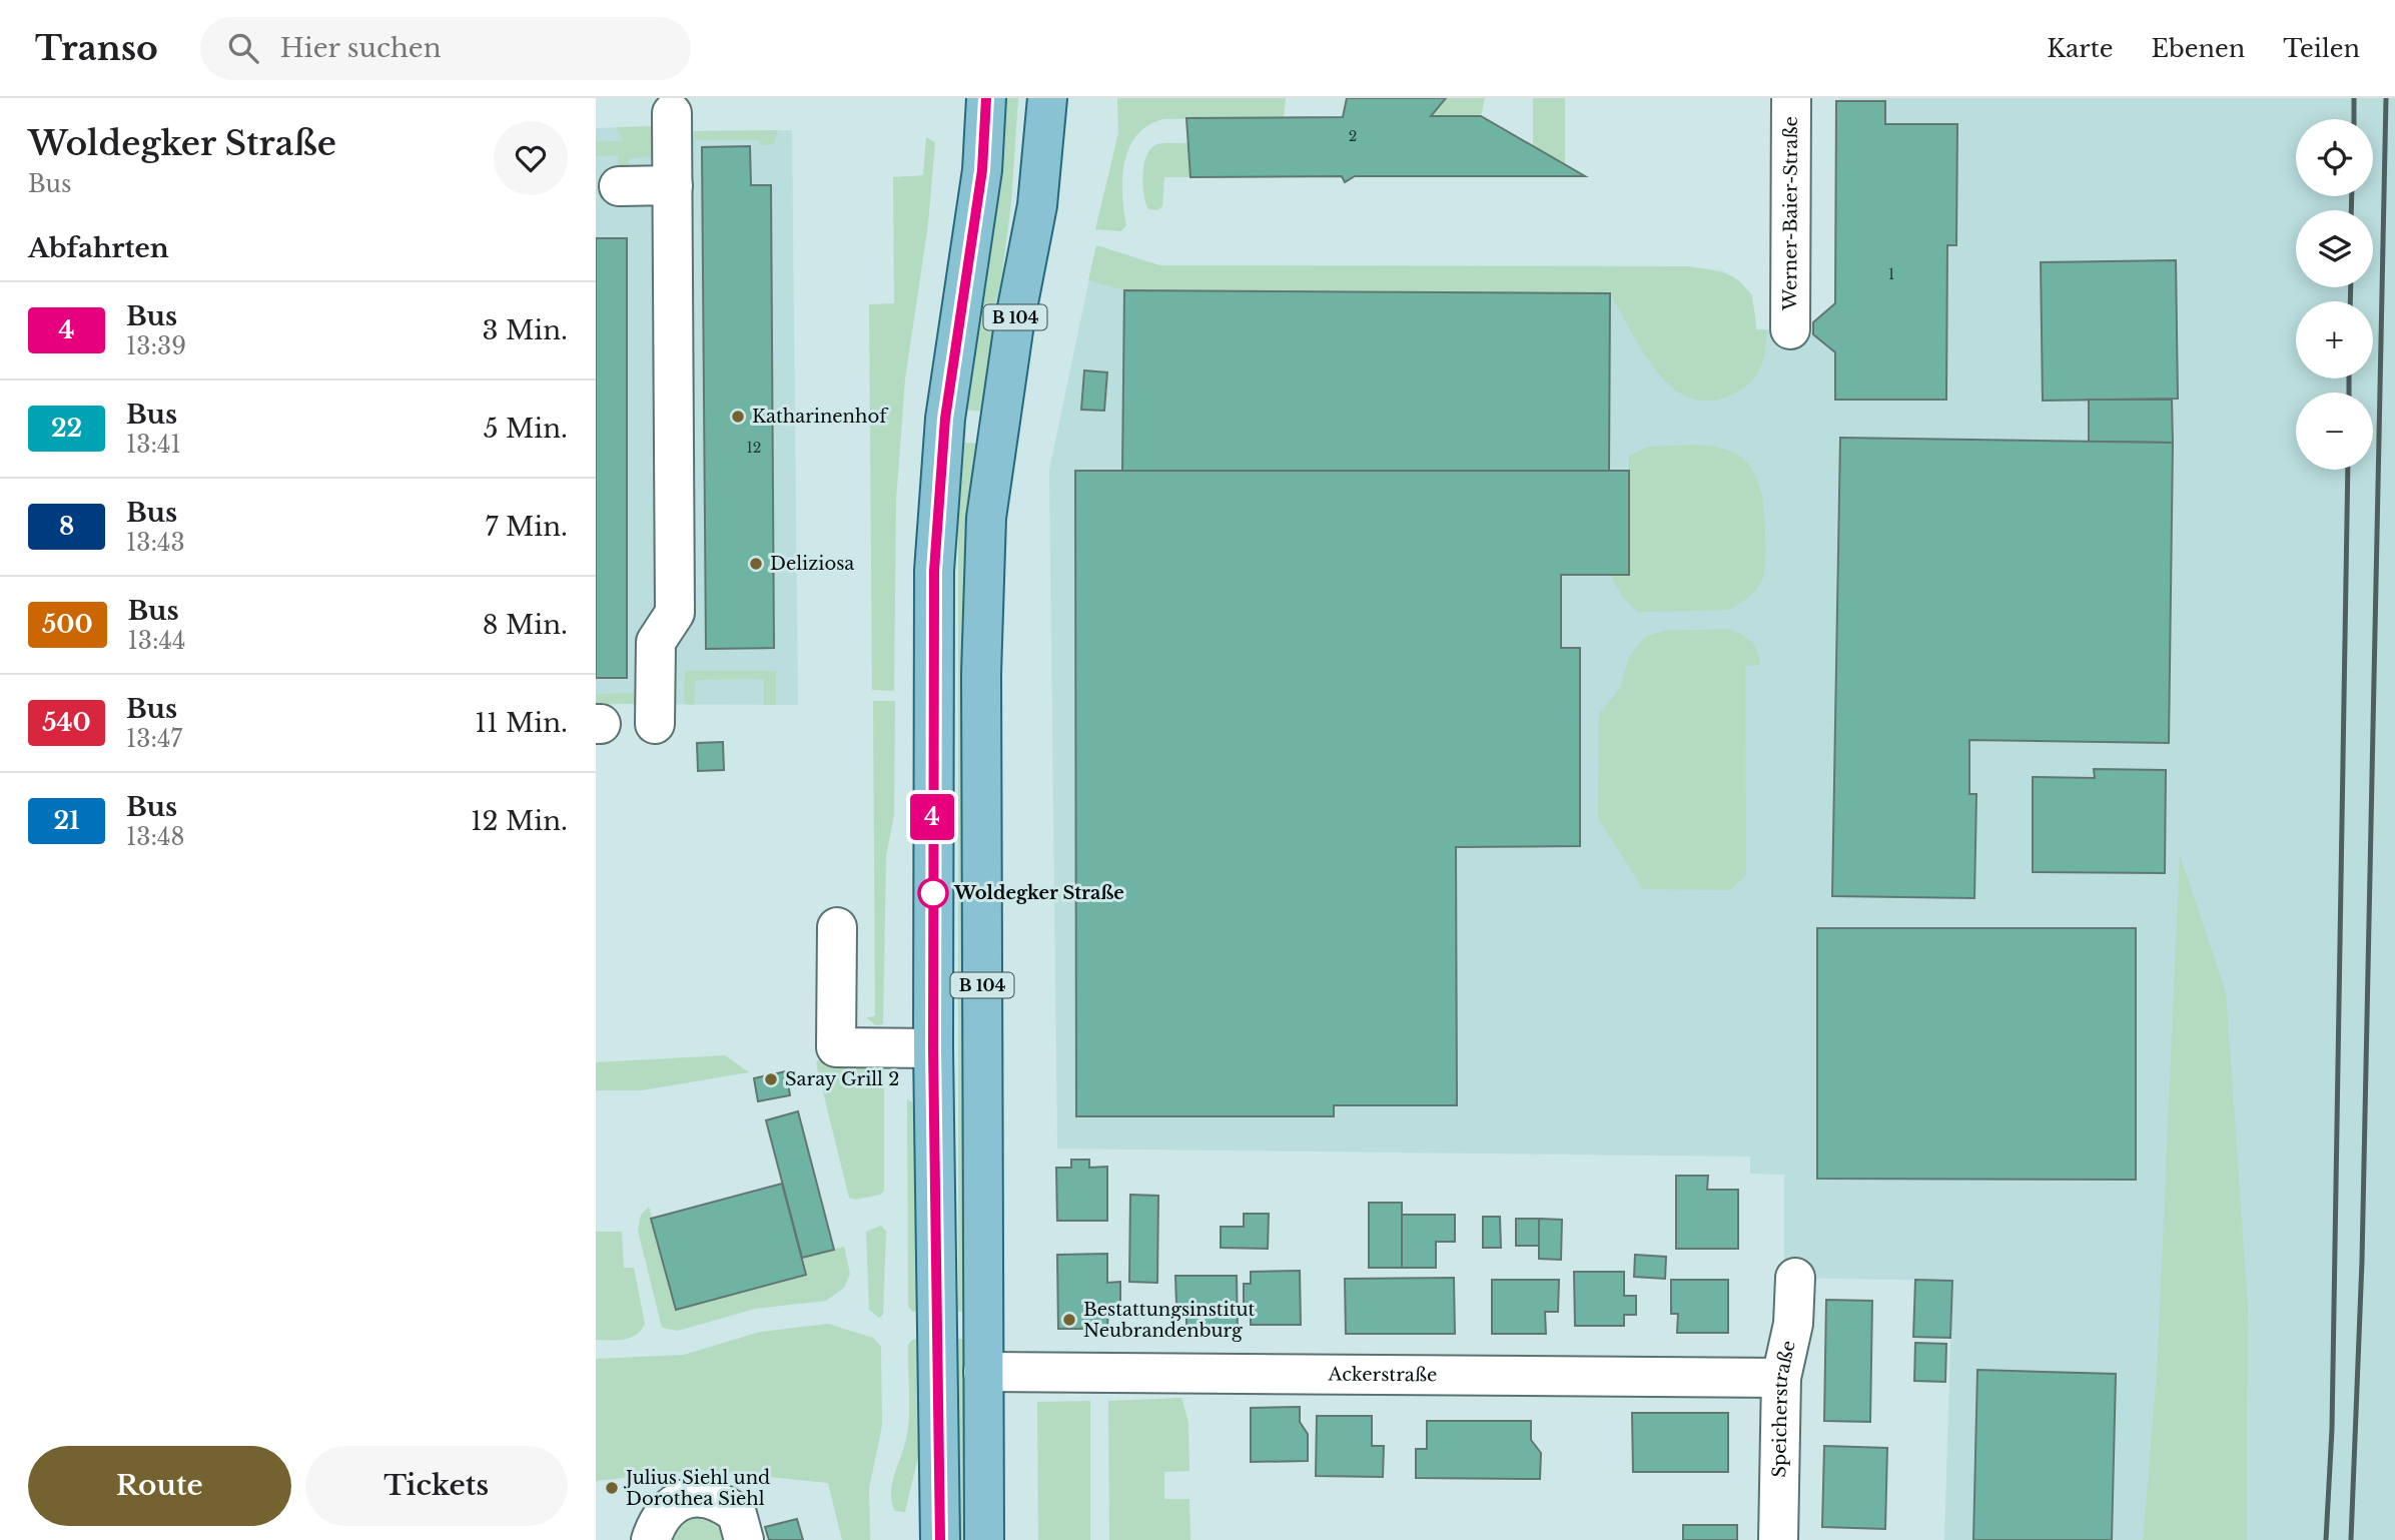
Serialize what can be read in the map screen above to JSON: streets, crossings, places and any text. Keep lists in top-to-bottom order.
{
  "streets": {
    "main road": ["B 104"],
    "street": ["Werner-Baier-Straße", "Ackerstraße", "Speicherstraße"]
  },
  "crossings": [
    ["B 104", "Ackerstraße"],
    ["Ackerstraße", "Speicherstraße"]
  ],
  "places": [
    "Katharinenhof",
    "Deliziosa",
    "Woldegker Straße",
    "Saray Grill 2",
    "Bestattungsinstitut Neubrandenburg",
    "Julius Siehl und Dorothea Siehl"
  ],
  "lines": ["bus line 4"],
  "house_numbers": ["2", "1", "12"],
  "page": {
    "header": "Transo",
    "search": "Hier suchen",
    "nav": ["Karte", "Ebenen", "Teilen"],
    "heading": [
      ["Woldegker Straße", "Bus"],
      "Abfahrten"
    ],
    "on_map": "4",
    "map_buttons": ["+", "−"],
    "list": [
      {
        "mark": "4",
        "name": "Bus",
        "note": "13:39",
        "value": "3 Min."
      },
      {
        "mark": "22",
        "name": "Bus",
        "note": "13:41",
        "value": "5 Min."
      },
      {
        "mark": "8",
        "name": "Bus",
        "note": "13:43",
        "value": "7 Min."
      },
      {
        "mark": "500",
        "name": "Bus",
        "note": "13:44",
        "value": "8 Min."
      },
      {
        "mark": "540",
        "name": "Bus",
        "note": "13:47",
        "value": "11 Min."
      },
      {
        "mark": "21",
        "name": "Bus",
        "note": "13:48",
        "value": "12 Min."
      }
    ],
    "buttons": ["Route", "Tickets"]
  }
}
